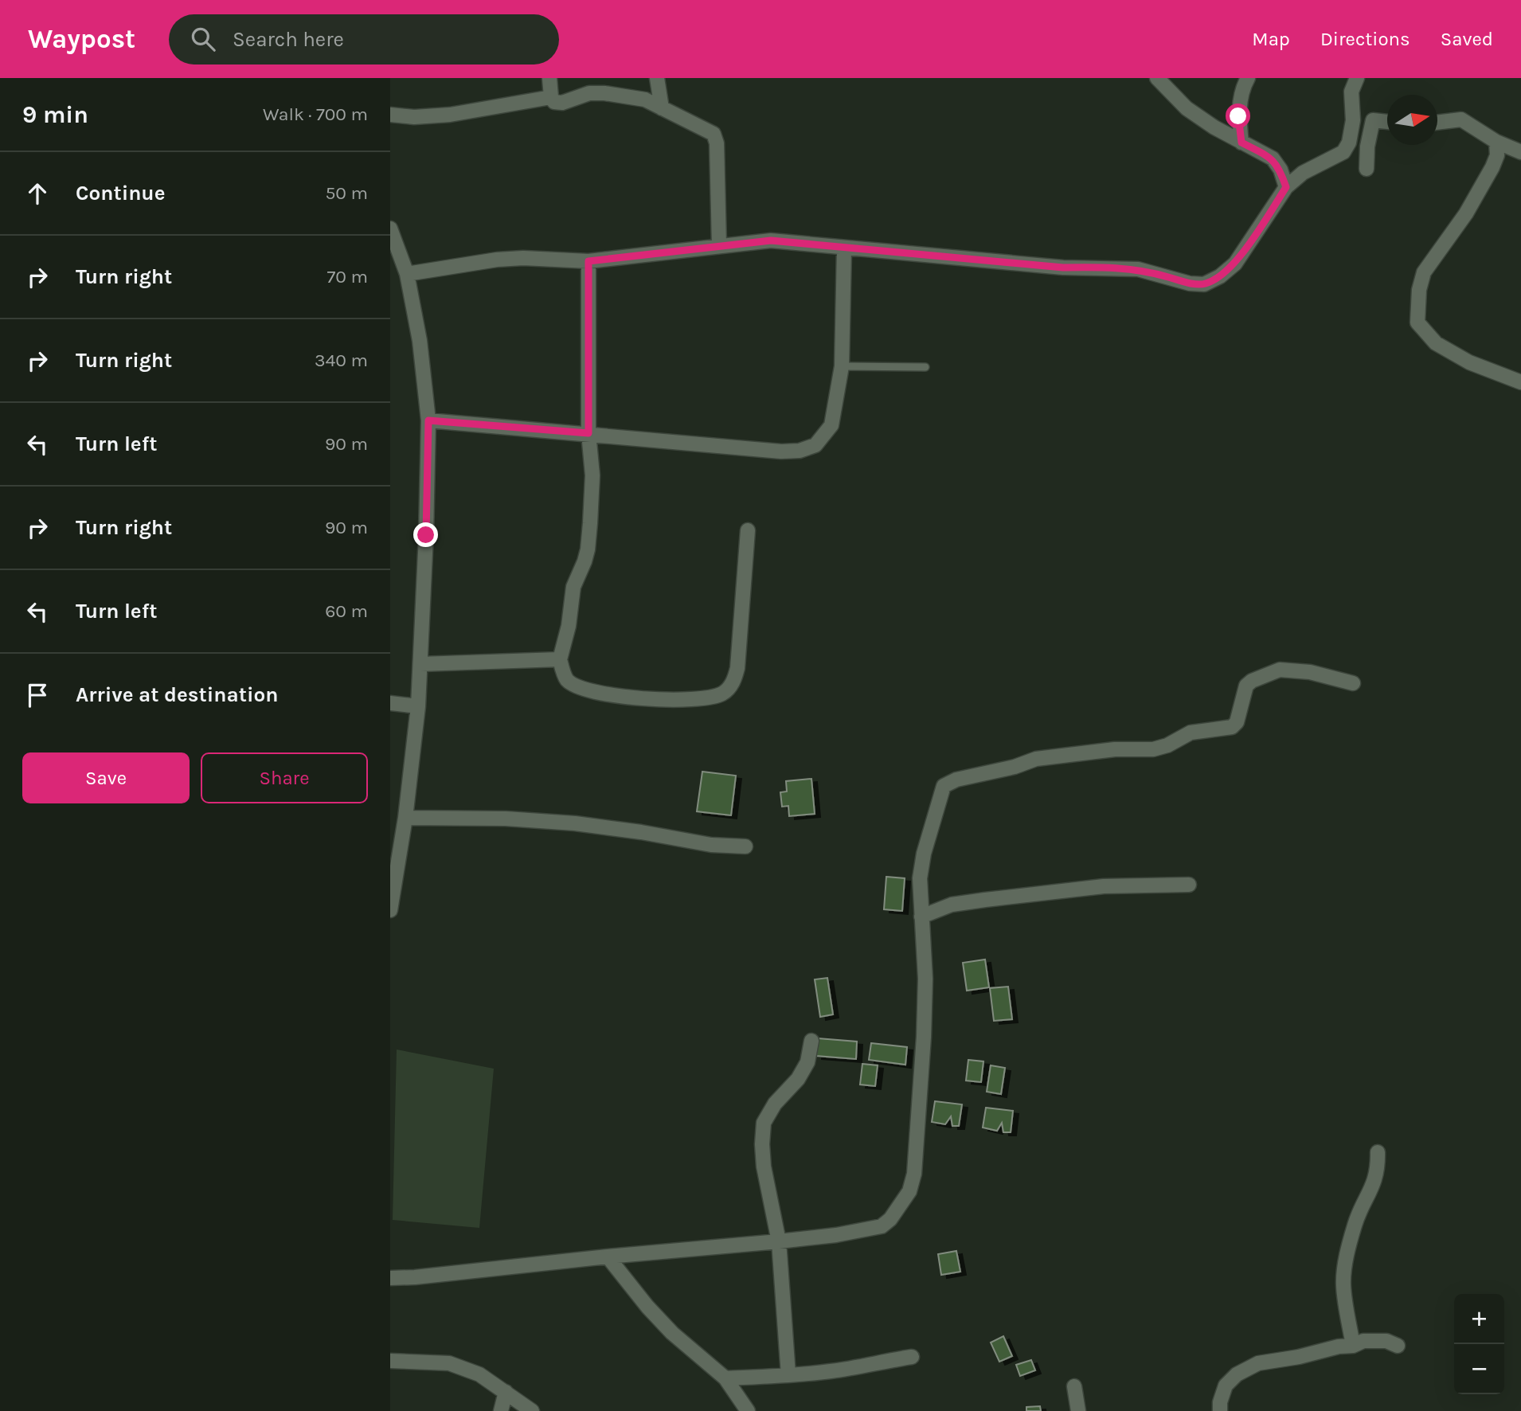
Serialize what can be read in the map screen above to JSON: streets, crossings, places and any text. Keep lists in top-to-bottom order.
{
  "north": "right",
  "page": {
    "header": "Waypost",
    "search": "Search here",
    "nav": ["Map", "Directions", "Saved"],
    "heading": ["9 min", "Walk · 700 m"],
    "list": [
      ["Continue", "50 m"],
      ["Turn right", "70 m"],
      ["Turn right", "340 m"],
      ["Turn left", "90 m"],
      ["Turn right", "90 m"],
      ["Turn left", "60 m"],
      "Arrive at destination"
    ],
    "buttons": ["Save", "Share"],
    "map_buttons": ["+", "−"]
  }
}
